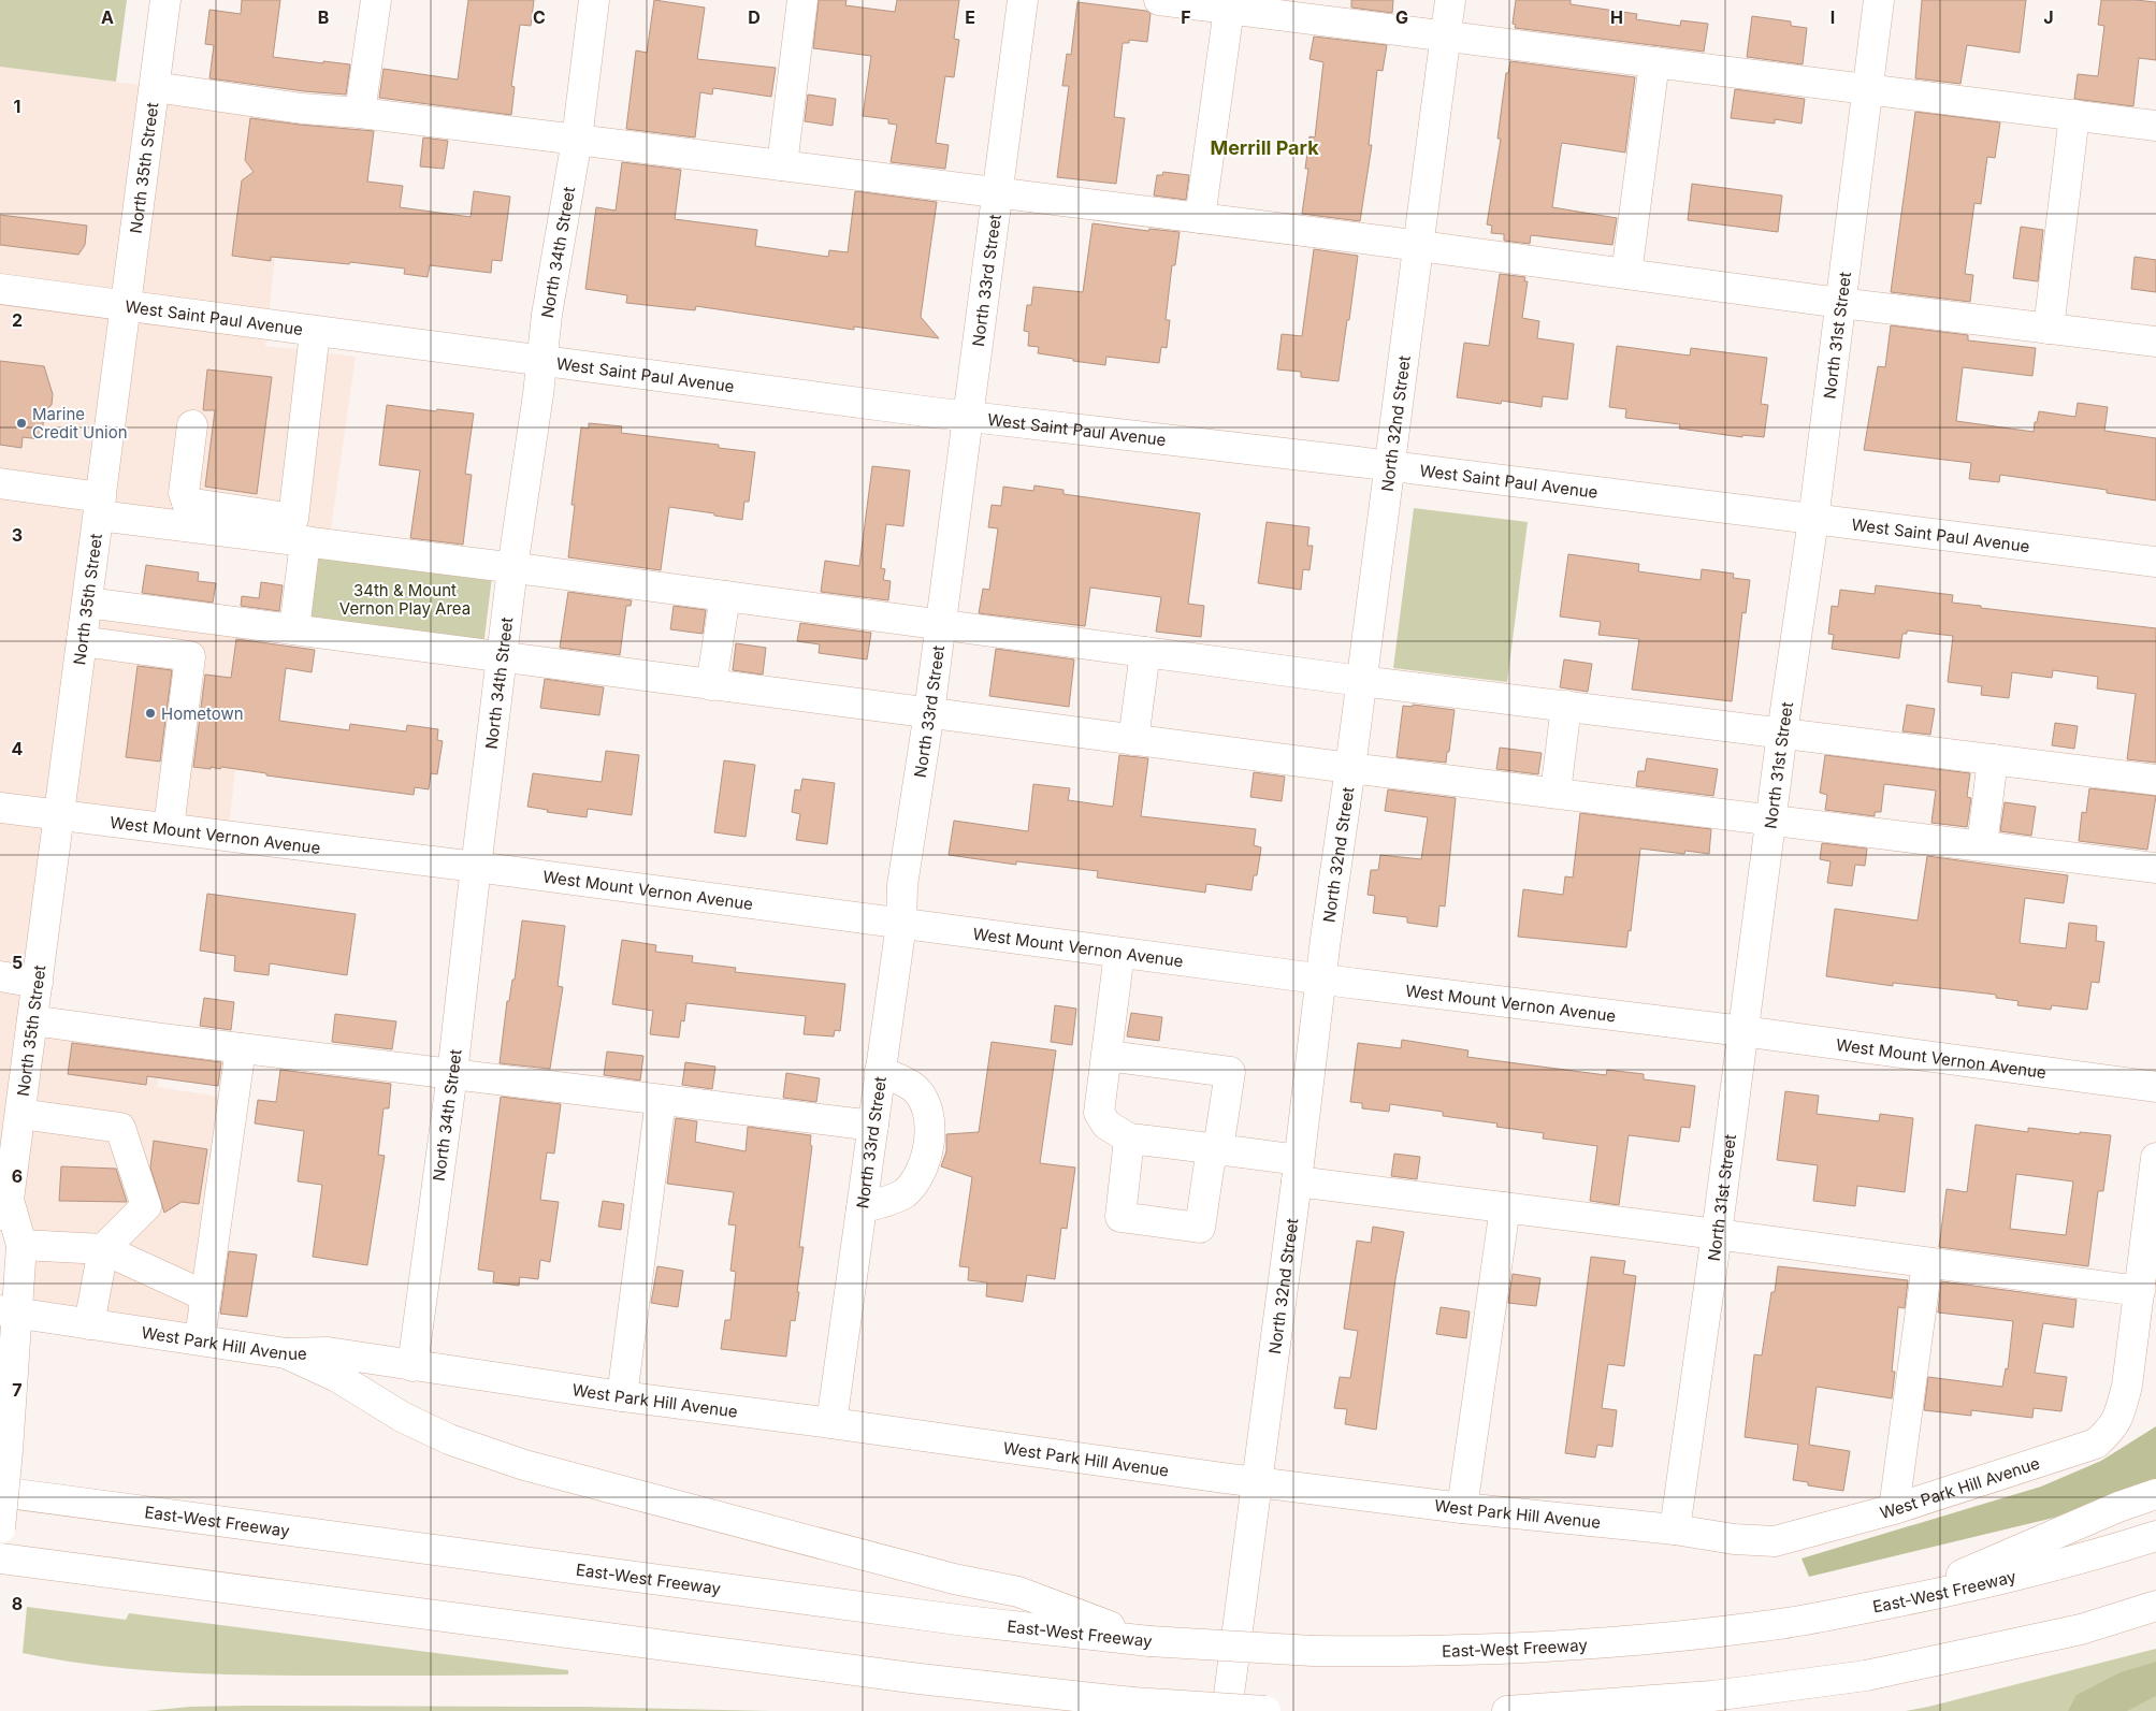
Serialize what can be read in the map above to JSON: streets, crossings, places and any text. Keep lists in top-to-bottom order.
{
  "streets": {
    "main road": [
      "North 35th Street",
      "North 34th Street",
      "North 33rd Street",
      "West Saint Paul Avenue",
      "North 31st Street",
      "North 32nd Street",
      "West Mount Vernon Avenue",
      "West Park Hill Avenue",
      "East-West Freeway"
    ]
  },
  "crossings": [
    ["North 35th Street", "West Saint Paul Avenue"],
    ["North 35th Street", "West Mount Vernon Avenue"],
    ["North 35th Street", "West Park Hill Avenue"],
    ["North 34th Street", "West Saint Paul Avenue"],
    ["North 34th Street", "West Mount Vernon Avenue"],
    ["North 34th Street", "West Park Hill Avenue"],
    ["North 33rd Street", "West Saint Paul Avenue"],
    ["North 33rd Street", "West Mount Vernon Avenue"],
    ["North 33rd Street", "West Park Hill Avenue"],
    ["West Saint Paul Avenue", "North 31st Street"],
    ["West Saint Paul Avenue", "North 32nd Street"],
    ["North 31st Street", "West Mount Vernon Avenue"],
    ["North 31st Street", "West Park Hill Avenue"],
    ["North 32nd Street", "West Mount Vernon Avenue"],
    ["North 32nd Street", "West Park Hill Avenue"]
  ],
  "districts": ["Merrill Park"],
  "parks": ["34th & Mount Vernon Play Area"],
  "places": ["Marine Credit Union", "Hometown"],
  "grid": {
    "columns": [
      "A",
      "B",
      "C",
      "D",
      "E",
      "F",
      "G",
      "H",
      "I",
      "J"
    ],
    "rows": [
      "1",
      "2",
      "3",
      "4",
      "5",
      "6",
      "7",
      "8"
    ]
  }
}
